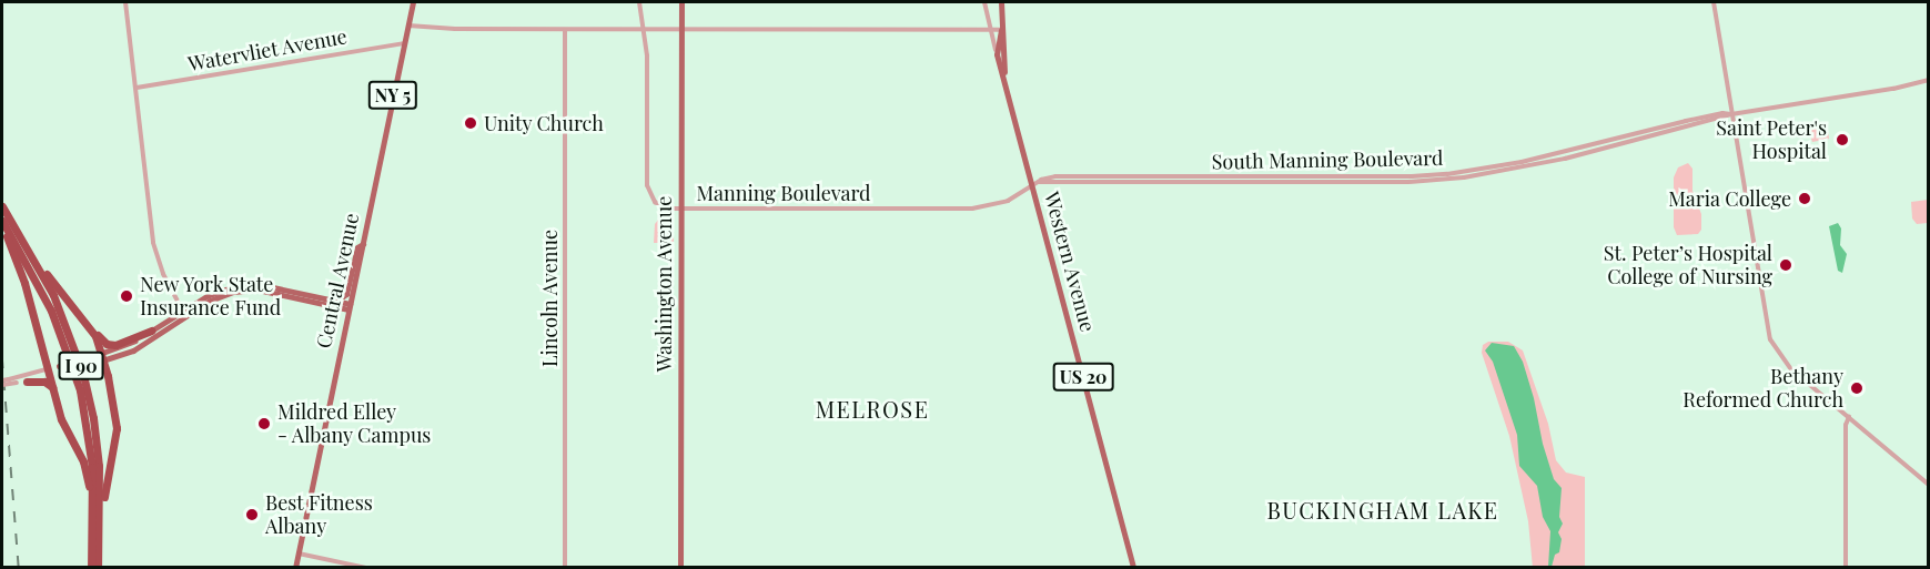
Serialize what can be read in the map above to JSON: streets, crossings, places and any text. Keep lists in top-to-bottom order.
{
  "streets": {
    "highway": ["I 90"],
    "main road": [
      "NY 5",
      "Western Avenue",
      "Central Avenue",
      "Washington Avenue",
      "US 20"
    ],
    "street": [
      "Watervliet Avenue",
      "South Manning Boulevard",
      "Manning Boulevard",
      "Lincoln Avenue"
    ]
  },
  "crossings": [
    ["Watervliet Avenue", "Central Avenue"],
    ["South Manning Boulevard", "Manning Boulevard"],
    ["South Manning Boulevard", "Western Avenue"],
    ["Manning Boulevard", "Western Avenue"],
    ["Manning Boulevard", "Washington Avenue"],
    ["Western Avenue", "US 20"]
  ],
  "districts": ["MELROSE", "BUCKINGHAM LAKE"],
  "places": [
    "Unity Church",
    "Saint Peter's Hospital",
    "Maria College",
    "St. Peter’s Hospital College of Nursing",
    "New York State Insurance Fund",
    "Bethany Reformed Church",
    "Mildred Elley - Albany Campus",
    "Best Fitness Albany"
  ]
}
